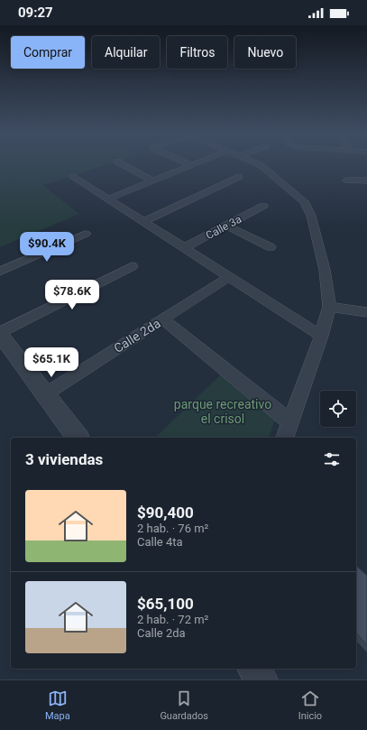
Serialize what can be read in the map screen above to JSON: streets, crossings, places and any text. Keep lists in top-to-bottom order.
{
  "streets": {
    "street": ["Calle 3a", "Calle 2da"]
  },
  "parks": ["parque recreativo el crisol"],
  "page": {
    "status": "09:27",
    "chip": [
      "Comprar",
      "Alquilar",
      "Filtros",
      "Nuevo"
    ],
    "price": ["$90.4K", "$78.6K", "$65.1K"],
    "heading": "3 viviendas",
    "list": [
      {
        "name": "$90,400",
        "note": "2 hab. · 76 m² · Calle 4ta"
      },
      {
        "name": "$65,100",
        "note": "2 hab. · 72 m² · Calle 2da"
      }
    ],
    "tabs": ["Mapa", "Guardados", "Inicio"]
  }
}
